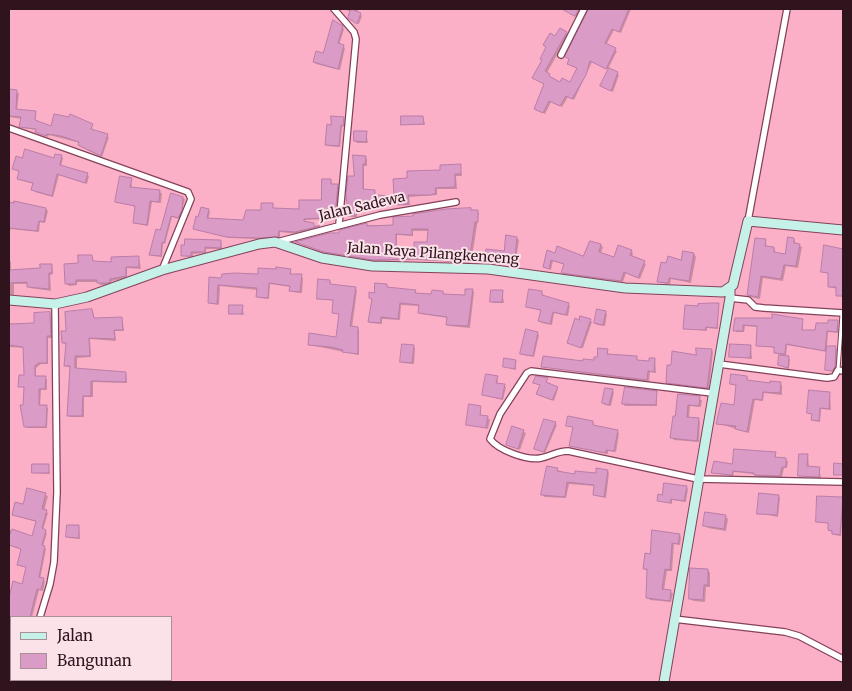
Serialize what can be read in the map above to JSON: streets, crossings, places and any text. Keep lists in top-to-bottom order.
{
  "streets": {
    "main road": ["Jalan Raya Pilangkenceng"],
    "street": ["Jalan Sadewa"]
  },
  "crossings": [
    ["Jalan Sadewa", "Jalan Raya Pilangkenceng"]
  ],
  "legend": ["Jalan", "Bangunan"]
}
